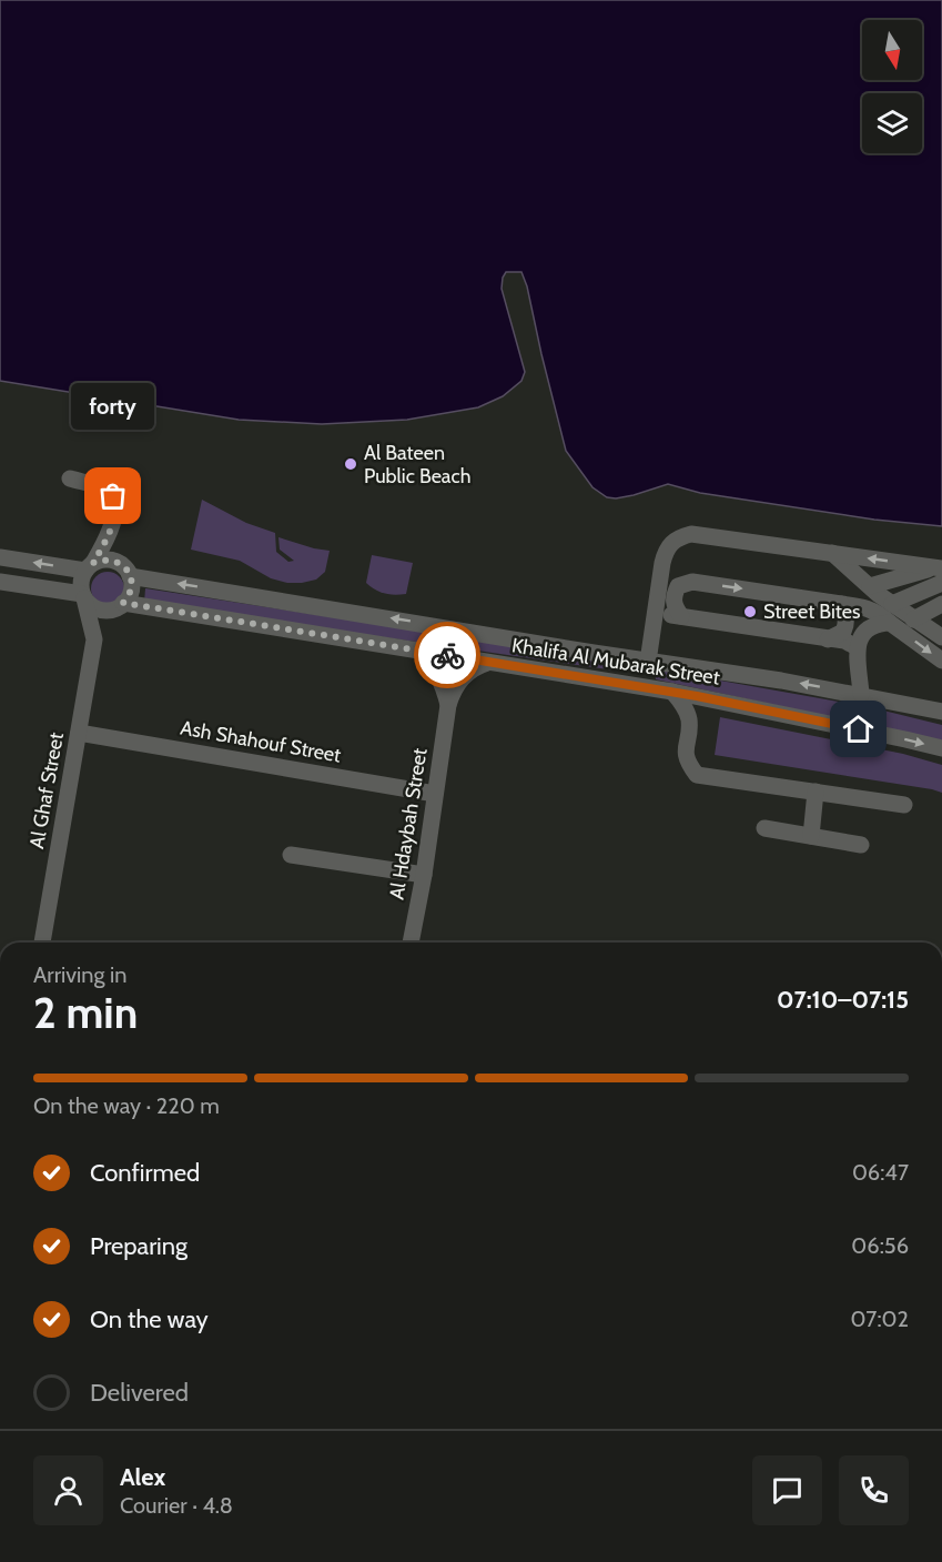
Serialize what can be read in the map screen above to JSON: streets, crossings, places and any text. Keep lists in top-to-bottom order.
{
  "streets": {
    "street": [
      "Khalifa Al Mubarak Street",
      "Ash Shahouf Street",
      "Al Ghaf Street",
      "Al Hdaybah Street"
    ]
  },
  "crossings": [
    ["Khalifa Al Mubarak Street", "Al Ghaf Street"],
    ["Khalifa Al Mubarak Street", "Al Hdaybah Street"],
    ["Ash Shahouf Street", "Al Ghaf Street"],
    ["Ash Shahouf Street", "Al Hdaybah Street"]
  ],
  "places": ["Al Bateen Public Beach", "forty", "Street Bites"],
  "north": "bottom",
  "page": {
    "bubble": "forty",
    "heading": ["2 min", "Arriving in", "07:10–07:15"],
    "panel": ["Alex", "Courier · 4.8"],
    "bar": "On the way · 220 m",
    "list": [
      ["Confirmed", "06:47"],
      ["Preparing", "06:56"],
      ["On the way", "07:02"],
      "Delivered"
    ]
  }
}
